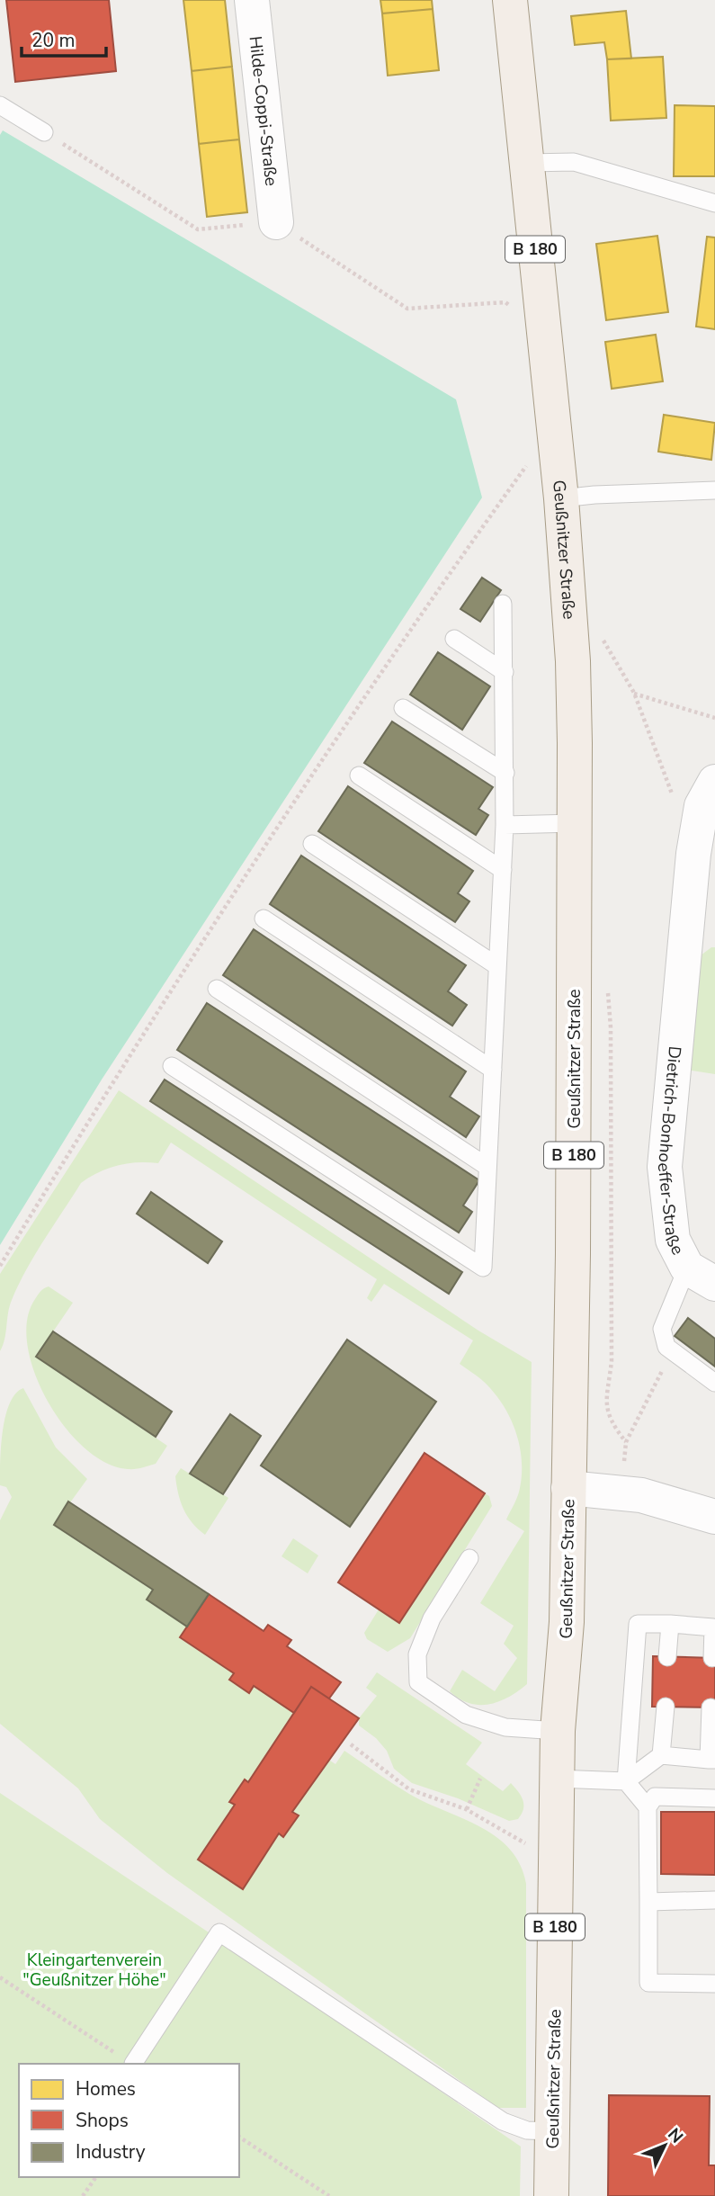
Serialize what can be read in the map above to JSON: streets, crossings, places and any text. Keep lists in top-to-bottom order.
{
  "streets": {
    "main road": ["B 180", "Geußnitzer Straße"],
    "street": ["Hilde-Coppi-Straße", "Dietrich-Bonhoeffer-Straße"]
  },
  "parks": ["Kleingartenverein \"Geußnitzer Höhe\""],
  "legend": ["Homes", "Shops", "Industry"],
  "scale_bar": "20 m",
  "north": "top right"
}
